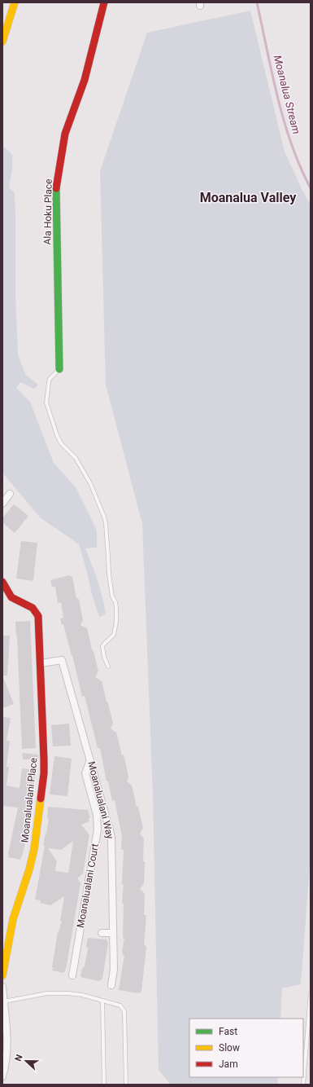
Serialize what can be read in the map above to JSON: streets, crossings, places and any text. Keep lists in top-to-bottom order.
{
  "streets": {
    "street": [
      "Ala Hoku Place",
      "Moanalualani Place",
      "Moanalualani Way",
      "Moanalualani Court"
    ]
  },
  "crossings": [
    ["Moanalualani Place", "Moanalualani Way"],
    ["Moanalualani Way", "Moanalualani Court"]
  ],
  "districts": ["Moanalua Valley"],
  "water": ["Moanalua Stream"],
  "legend": ["Fast", "Slow", "Jam"],
  "north": "left"
}
